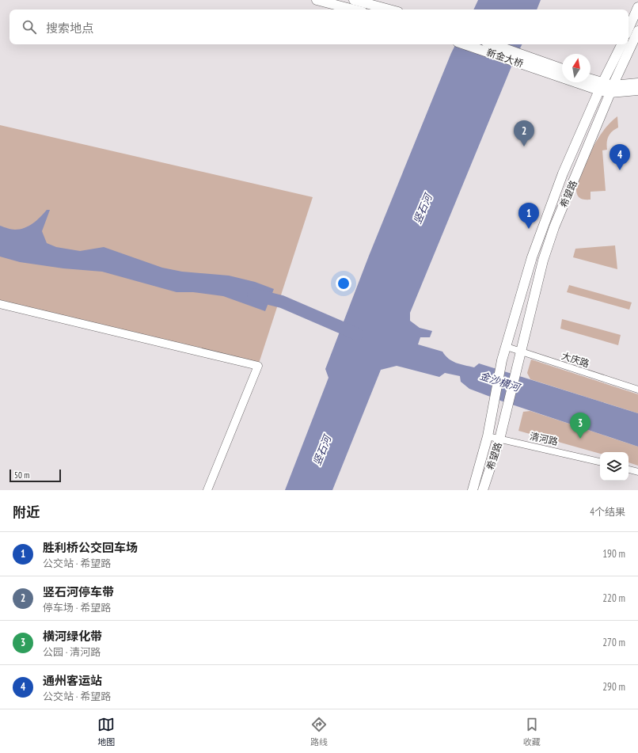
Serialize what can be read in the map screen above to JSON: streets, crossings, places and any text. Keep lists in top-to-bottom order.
{
  "streets": {
    "main road": ["新金大桥", "希望路"],
    "street": ["大庆路", "清河路"]
  },
  "crossings": [
    ["希望路", "大庆路"],
    ["希望路", "清河路"]
  ],
  "water": ["竖石河", "金沙横河"],
  "scale_bar": "50 m",
  "north": "top",
  "page": {
    "search": "搜索地点",
    "pins": [
      "2",
      "4",
      "1",
      "3"
    ],
    "scale": "50 m",
    "heading": ["附近", "4个结果"],
    "list": [
      {
        "mark": "1",
        "name": "胜利桥公交回车场",
        "note": "公交站 · 希望路",
        "value": "190 m"
      },
      {
        "mark": "2",
        "name": "竖石河停车带",
        "note": "停车场 · 希望路",
        "value": "220 m"
      },
      {
        "mark": "3",
        "name": "横河绿化带",
        "note": "公园 · 清河路",
        "value": "270 m"
      },
      {
        "mark": "4",
        "name": "通州客运站",
        "note": "公交站 · 希望路",
        "value": "290 m"
      }
    ],
    "nav": ["地图", "路线", "收藏"]
  }
}
